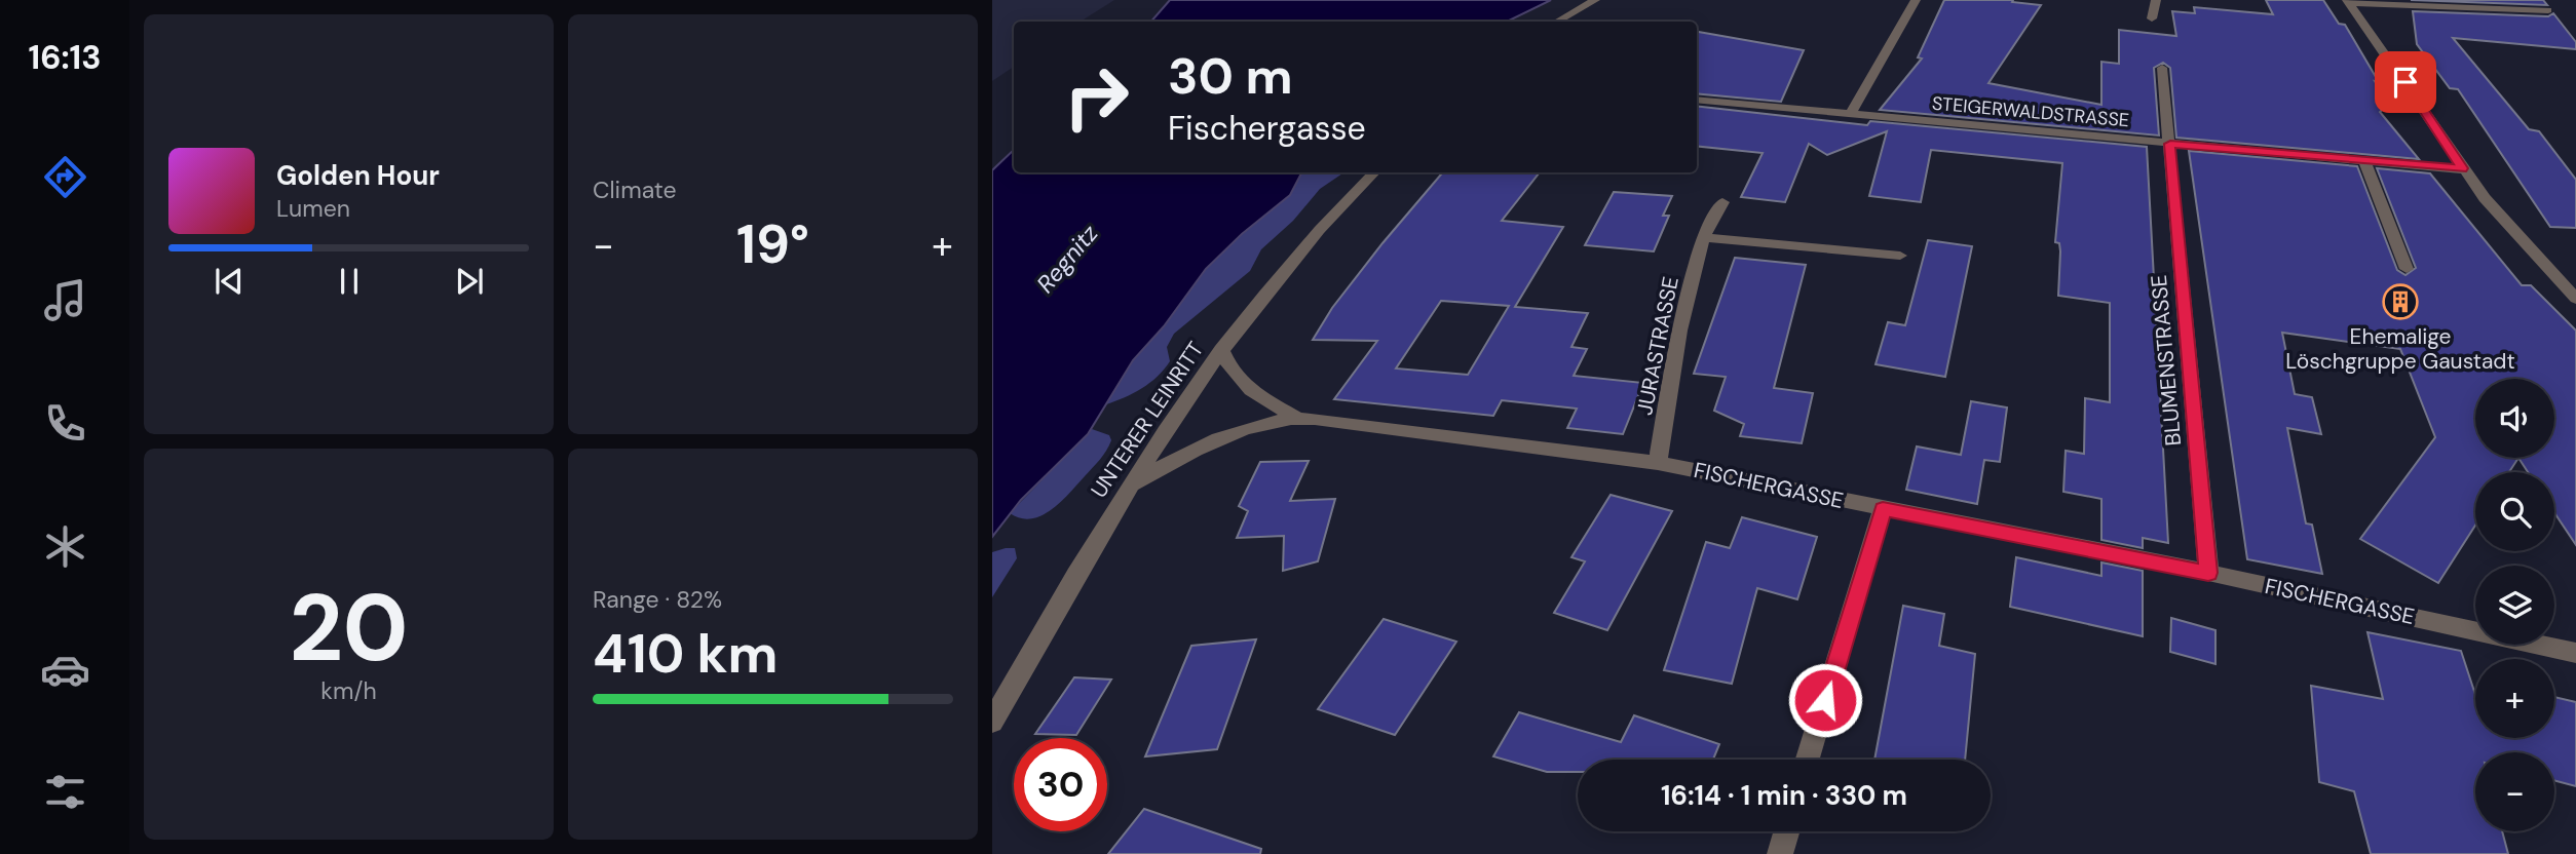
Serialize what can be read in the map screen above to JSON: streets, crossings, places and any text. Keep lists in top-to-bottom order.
{
  "streets": {
    "street": [
      "STEIGERWALDSTRASSE",
      "JURASTRASSE",
      "BLUMENSTRASSE",
      "UNTERER LEINRITT",
      "FISCHERGASSE"
    ]
  },
  "crossings": [
    ["STEIGERWALDSTRASSE", "BLUMENSTRASSE"],
    ["JURASTRASSE", "FISCHERGASSE"],
    ["BLUMENSTRASSE", "FISCHERGASSE"],
    ["UNTERER LEINRITT", "FISCHERGASSE"]
  ],
  "water": ["Regnitz"],
  "places": {
    "building": ["Ehemalige Löschgruppe Gaustadt"]
  },
  "page": {
    "tabs": "16:13",
    "tile": [
      "Climate",
      ["20", "km/h"],
      ["Range · 82%", "410 km"]
    ],
    "turn": ["30 m", "Fischergasse"],
    "song": ["Golden Hour", "Lumen"],
    "heat": ["−", "19°", "+"],
    "map_buttons": ["+", "−"],
    "limit": "30",
    "trip": "16:14 · 1 min · 330 m"
  }
}
